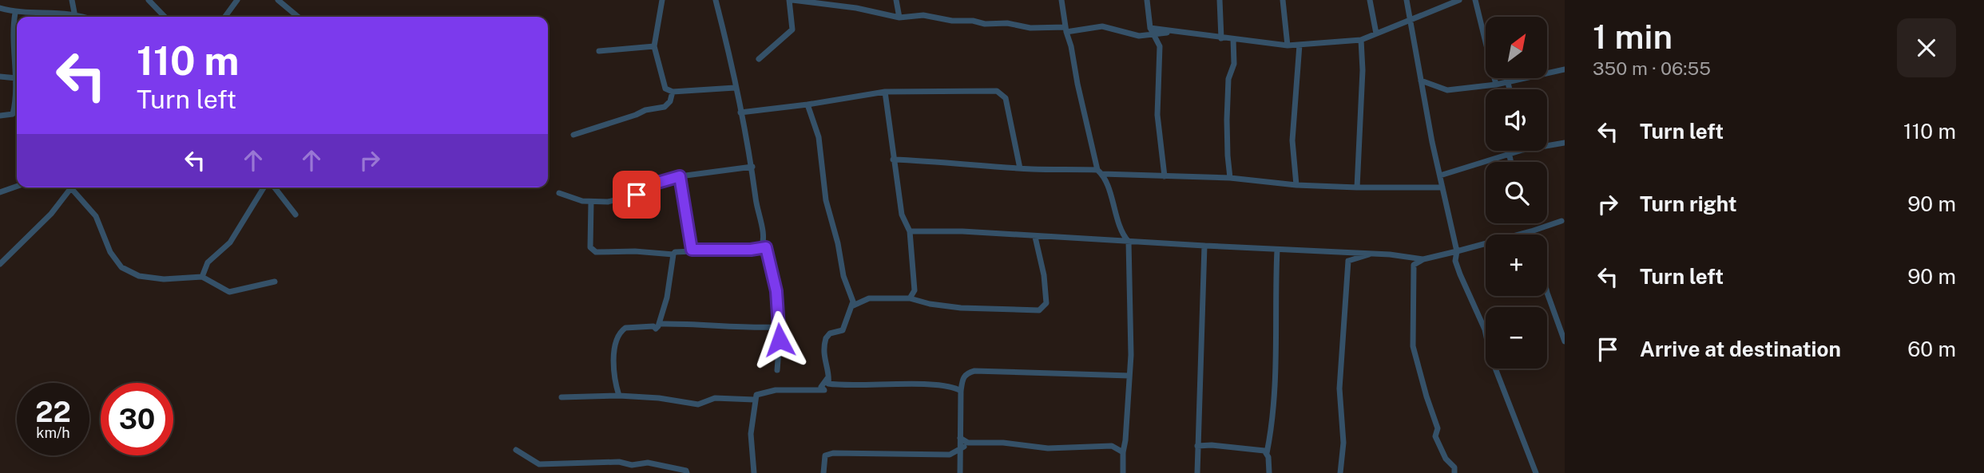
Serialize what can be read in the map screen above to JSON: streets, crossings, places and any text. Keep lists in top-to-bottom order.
{
  "north": "top right",
  "page": {
    "heading": ["1 min", "350 m · 06:55"],
    "map_buttons": ["+", "−"],
    "turn": ["110 m", "Turn left"],
    "list": [
      {
        "name": "Turn left",
        "value": "110 m"
      },
      {
        "name": "Turn right",
        "value": "90 m"
      },
      {
        "name": "Turn left",
        "value": "90 m"
      },
      {
        "name": "Arrive at destination",
        "value": "60 m"
      }
    ],
    "speed": "22 km/h",
    "limit": "30"
  }
}
